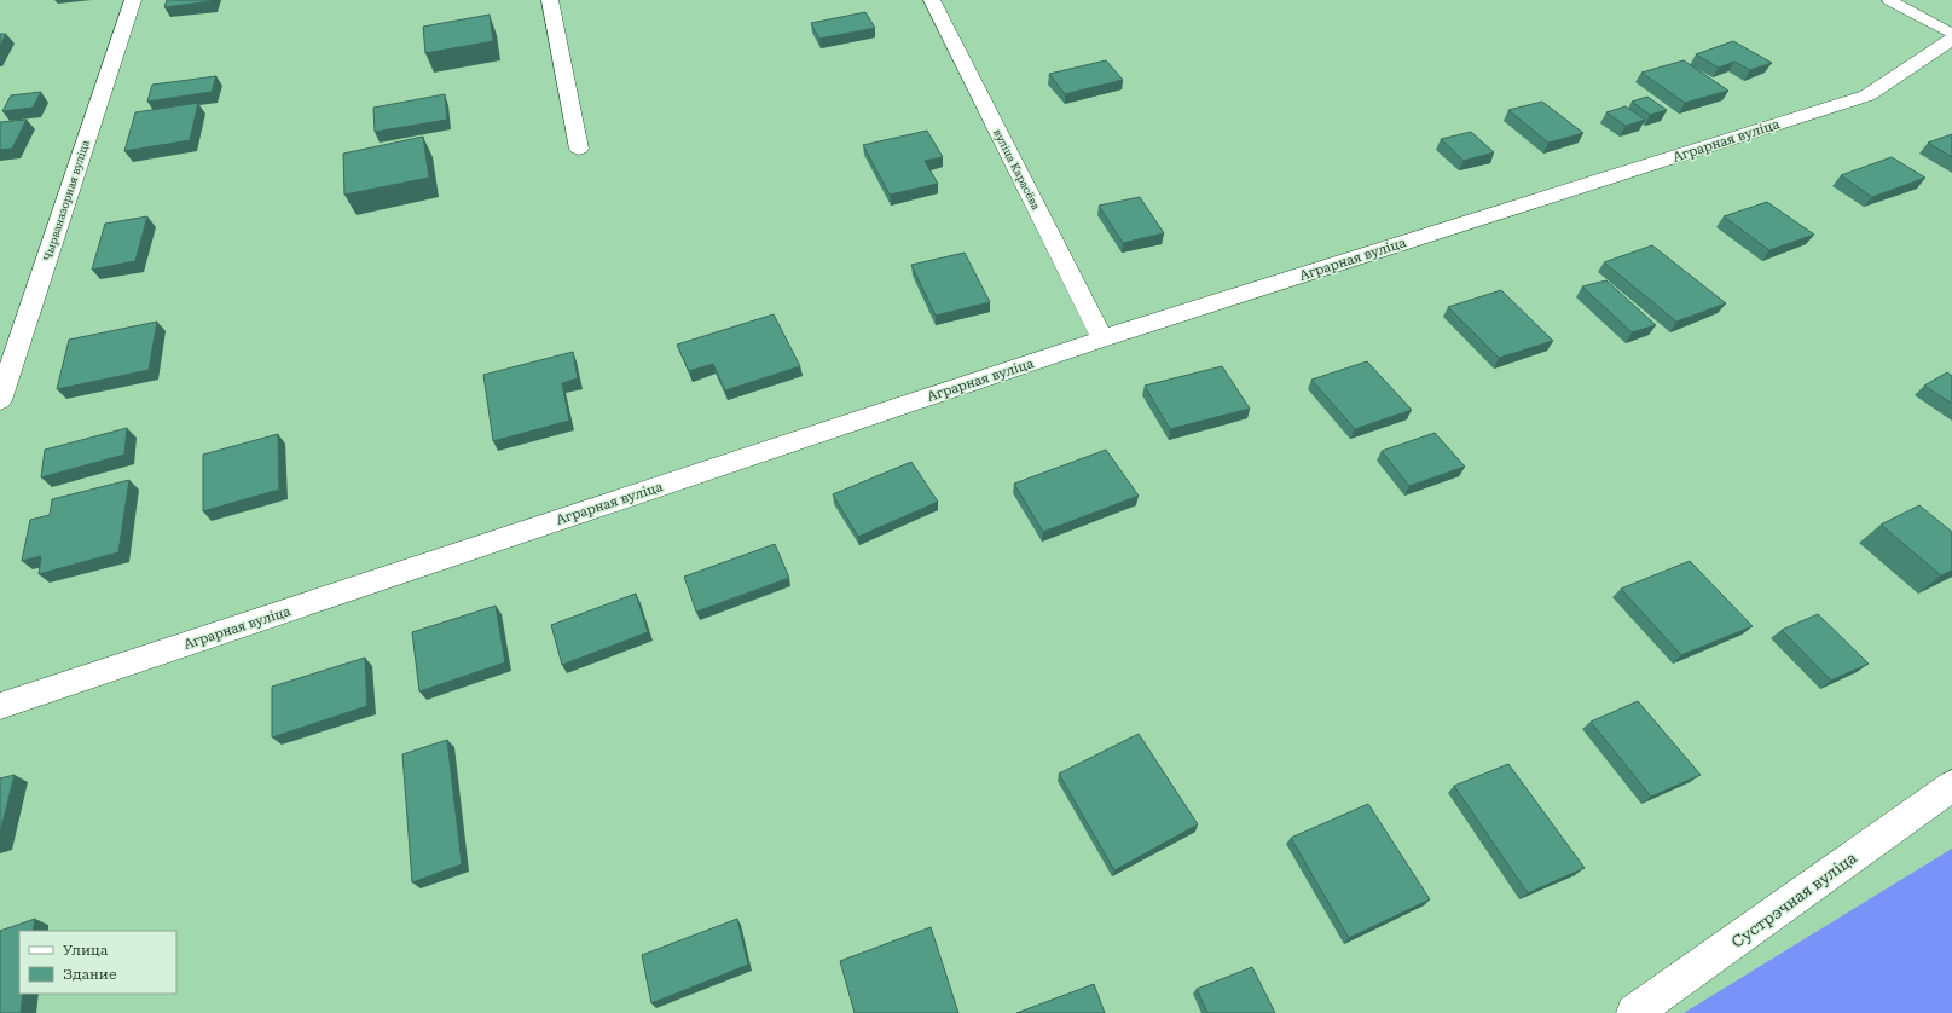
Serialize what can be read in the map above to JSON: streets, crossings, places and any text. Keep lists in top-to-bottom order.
{
  "streets": {
    "street": [
      "Аграрная вуліца",
      "вуліца Карасёва",
      "Чырваназорная вуліца",
      "Сустрэчная вуліца"
    ]
  },
  "crossings": [
    ["Аграрная вуліца", "вуліца Карасёва"]
  ],
  "legend": ["Улица", "Здание"]
}
